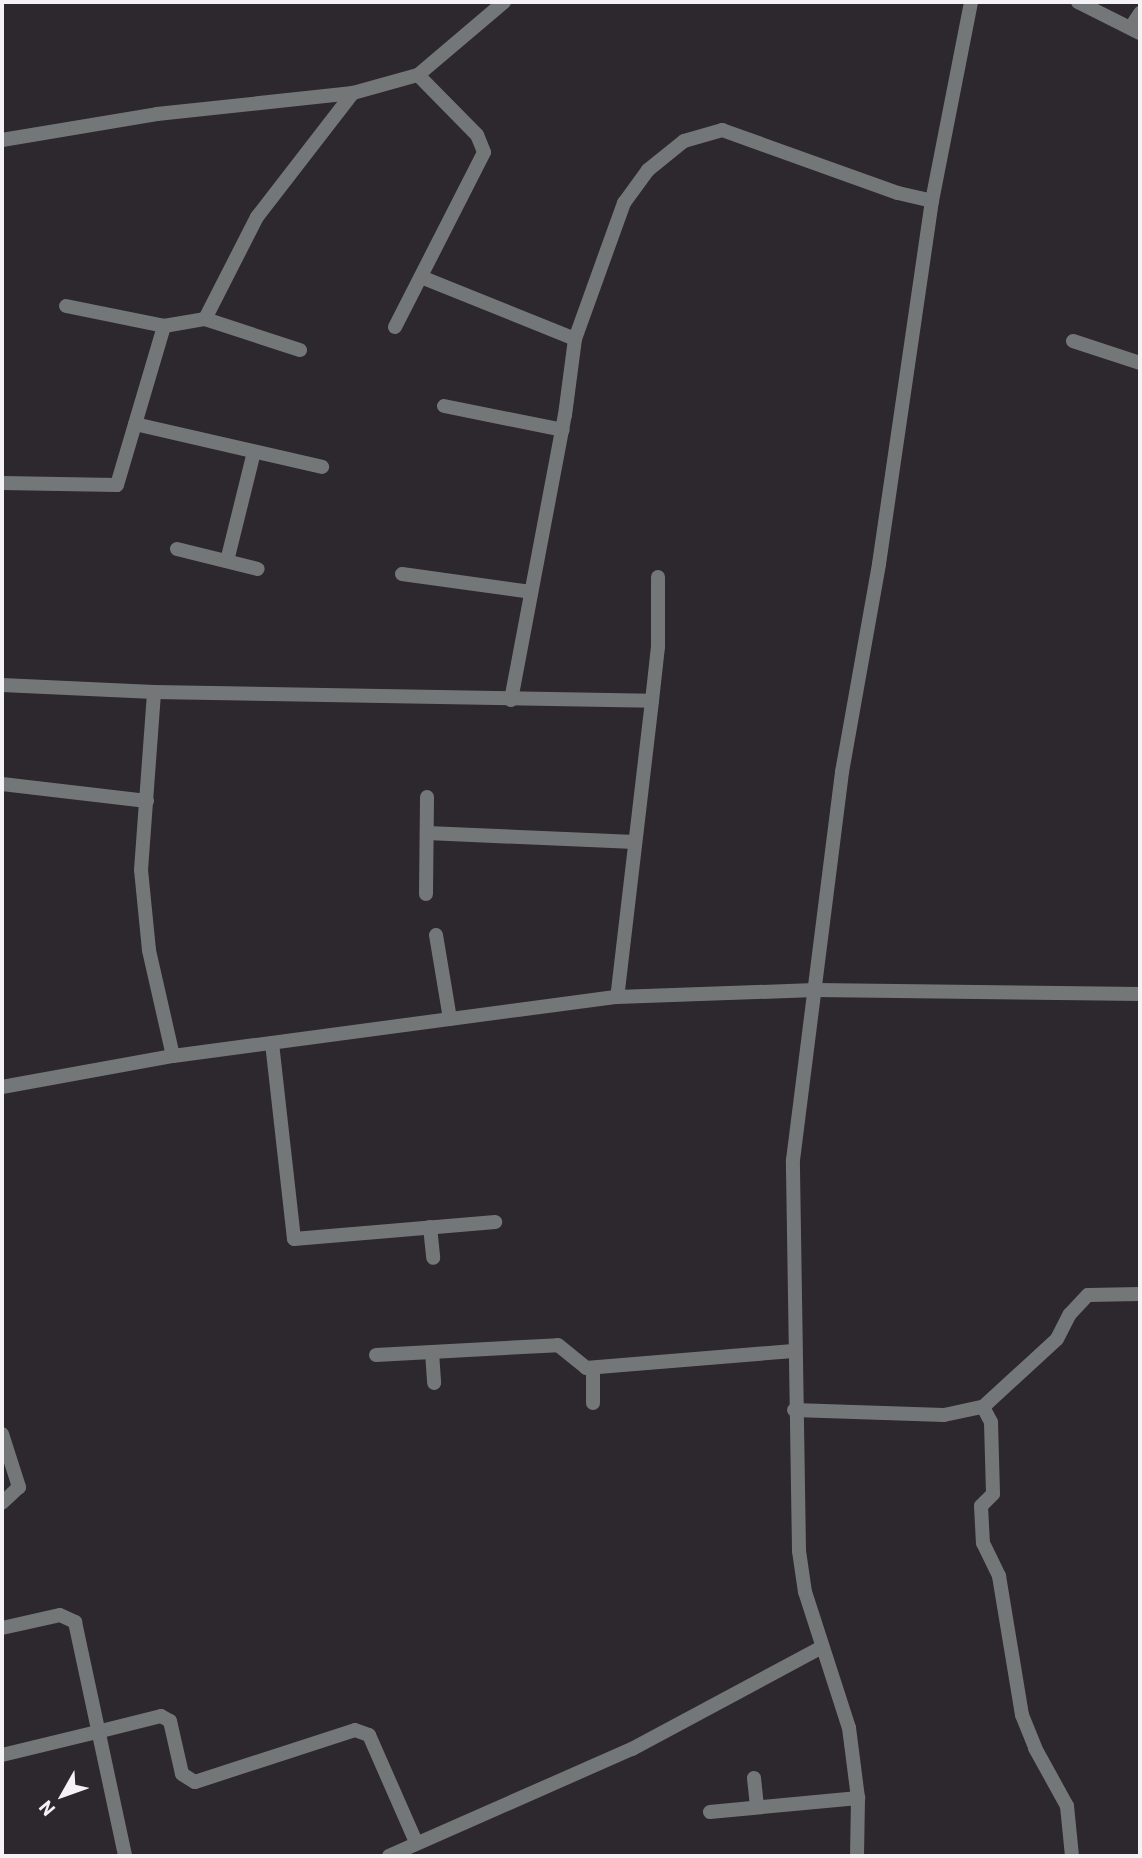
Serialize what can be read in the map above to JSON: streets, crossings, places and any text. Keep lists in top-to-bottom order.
{
  "north": "bottom left"
}
